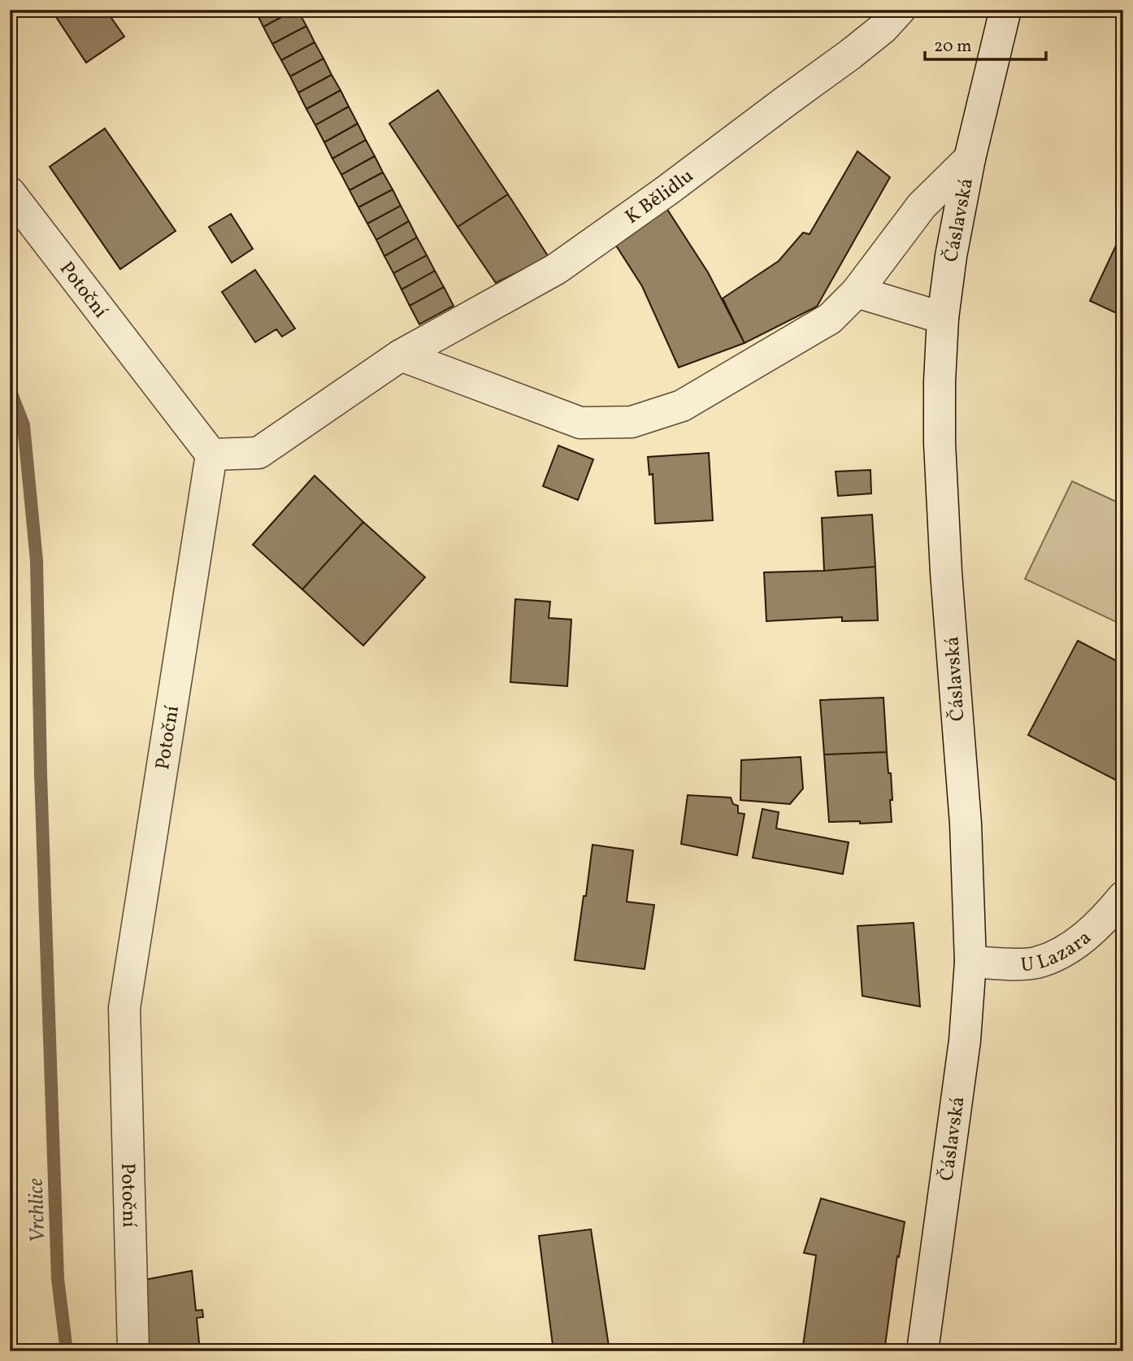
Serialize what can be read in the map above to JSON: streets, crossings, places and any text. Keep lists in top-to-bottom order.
{
  "streets": {
    "street": [
      "K Bělidlu",
      "Čáslavská",
      "Potoční",
      "U Lazara"
    ]
  },
  "crossings": [
    ["K Bělidlu", "Potoční"],
    ["Čáslavská", "U Lazara"]
  ],
  "water": ["Vrchlice"],
  "scale_bar": "20 m"
}
